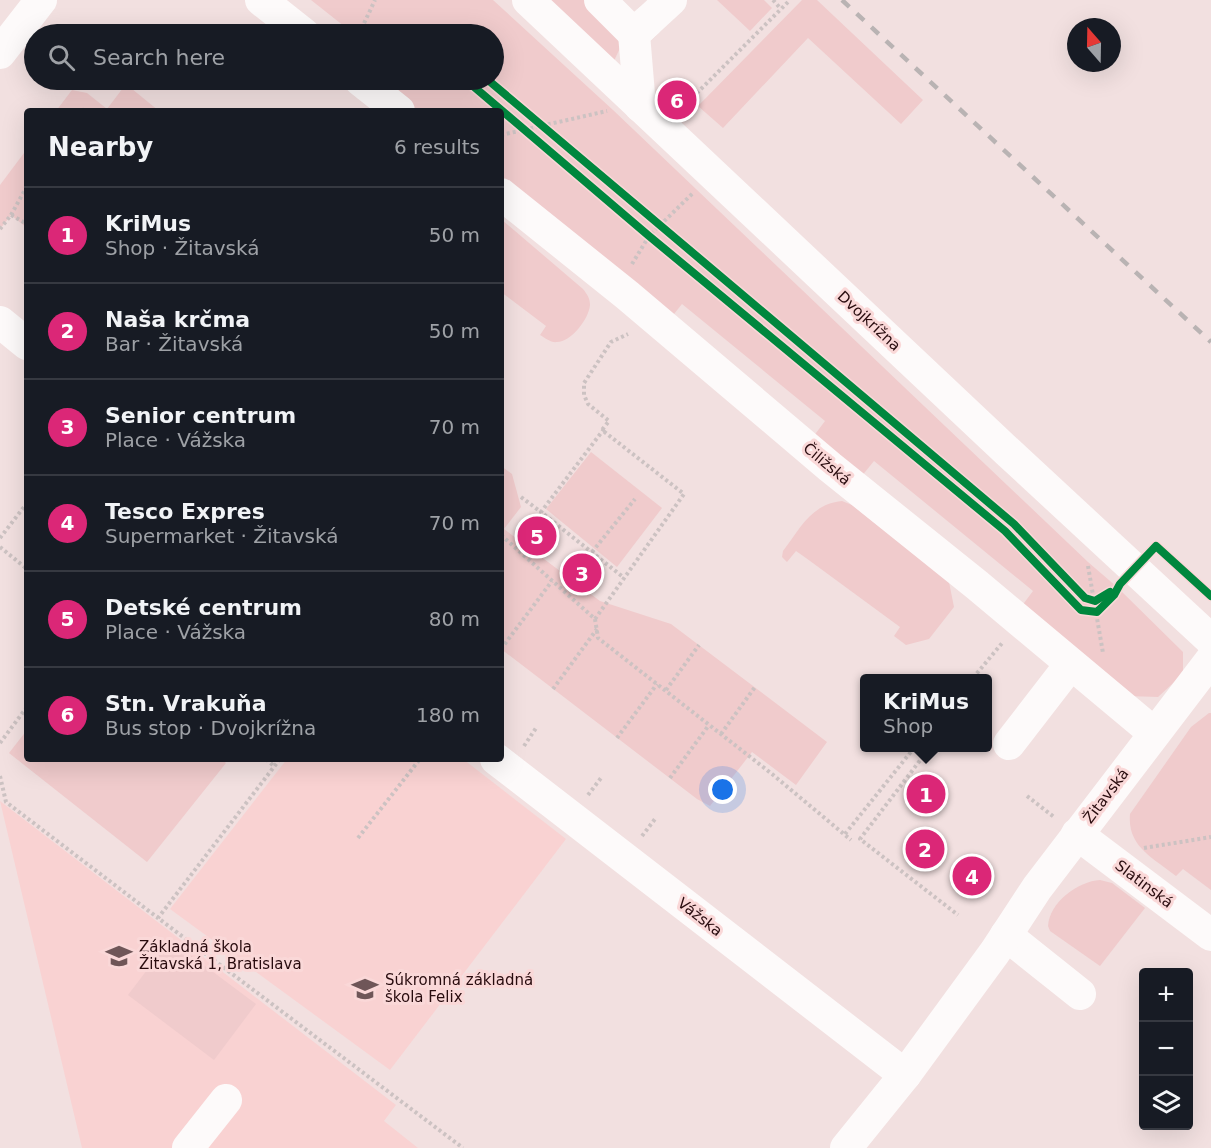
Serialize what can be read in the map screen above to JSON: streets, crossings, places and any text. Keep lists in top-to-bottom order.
{
  "streets": {
    "street": [
      "Dvojkrížna",
      "Čiližská",
      "Žitavská",
      "Slatinská",
      "Vážska"
    ]
  },
  "crossings": [
    ["Čiližská", "Žitavská"],
    ["Žitavská", "Slatinská"],
    ["Žitavská", "Vážska"]
  ],
  "places": {
    "school or university": ["Základná škola Žitavská 1, Bratislava", "Súkromná základná škola Felix"]
  },
  "north": "top",
  "page": {
    "search": "Search here",
    "pins": [
      "6",
      "5",
      "3",
      "1",
      "2",
      "4"
    ],
    "heading": ["Nearby", "6 results"],
    "list": [
      {
        "mark": "1",
        "name": "KriMus",
        "note": "Shop · Žitavská",
        "value": "50 m"
      },
      {
        "mark": "2",
        "name": "Naša krčma",
        "note": "Bar · Žitavská",
        "value": "50 m"
      },
      {
        "mark": "3",
        "name": "Senior centrum",
        "note": "Place · Vážska",
        "value": "70 m"
      },
      {
        "mark": "4",
        "name": "Tesco Expres",
        "note": "Supermarket · Žitavská",
        "value": "70 m"
      },
      {
        "mark": "5",
        "name": "Detské centrum",
        "note": "Place · Vážska",
        "value": "80 m"
      },
      {
        "mark": "6",
        "name": "Stn. Vrakuňa",
        "note": "Bus stop · Dvojkrížna",
        "value": "180 m"
      }
    ],
    "popup": ["KriMus", "Shop"],
    "map_buttons": ["+", "−"]
  }
}
